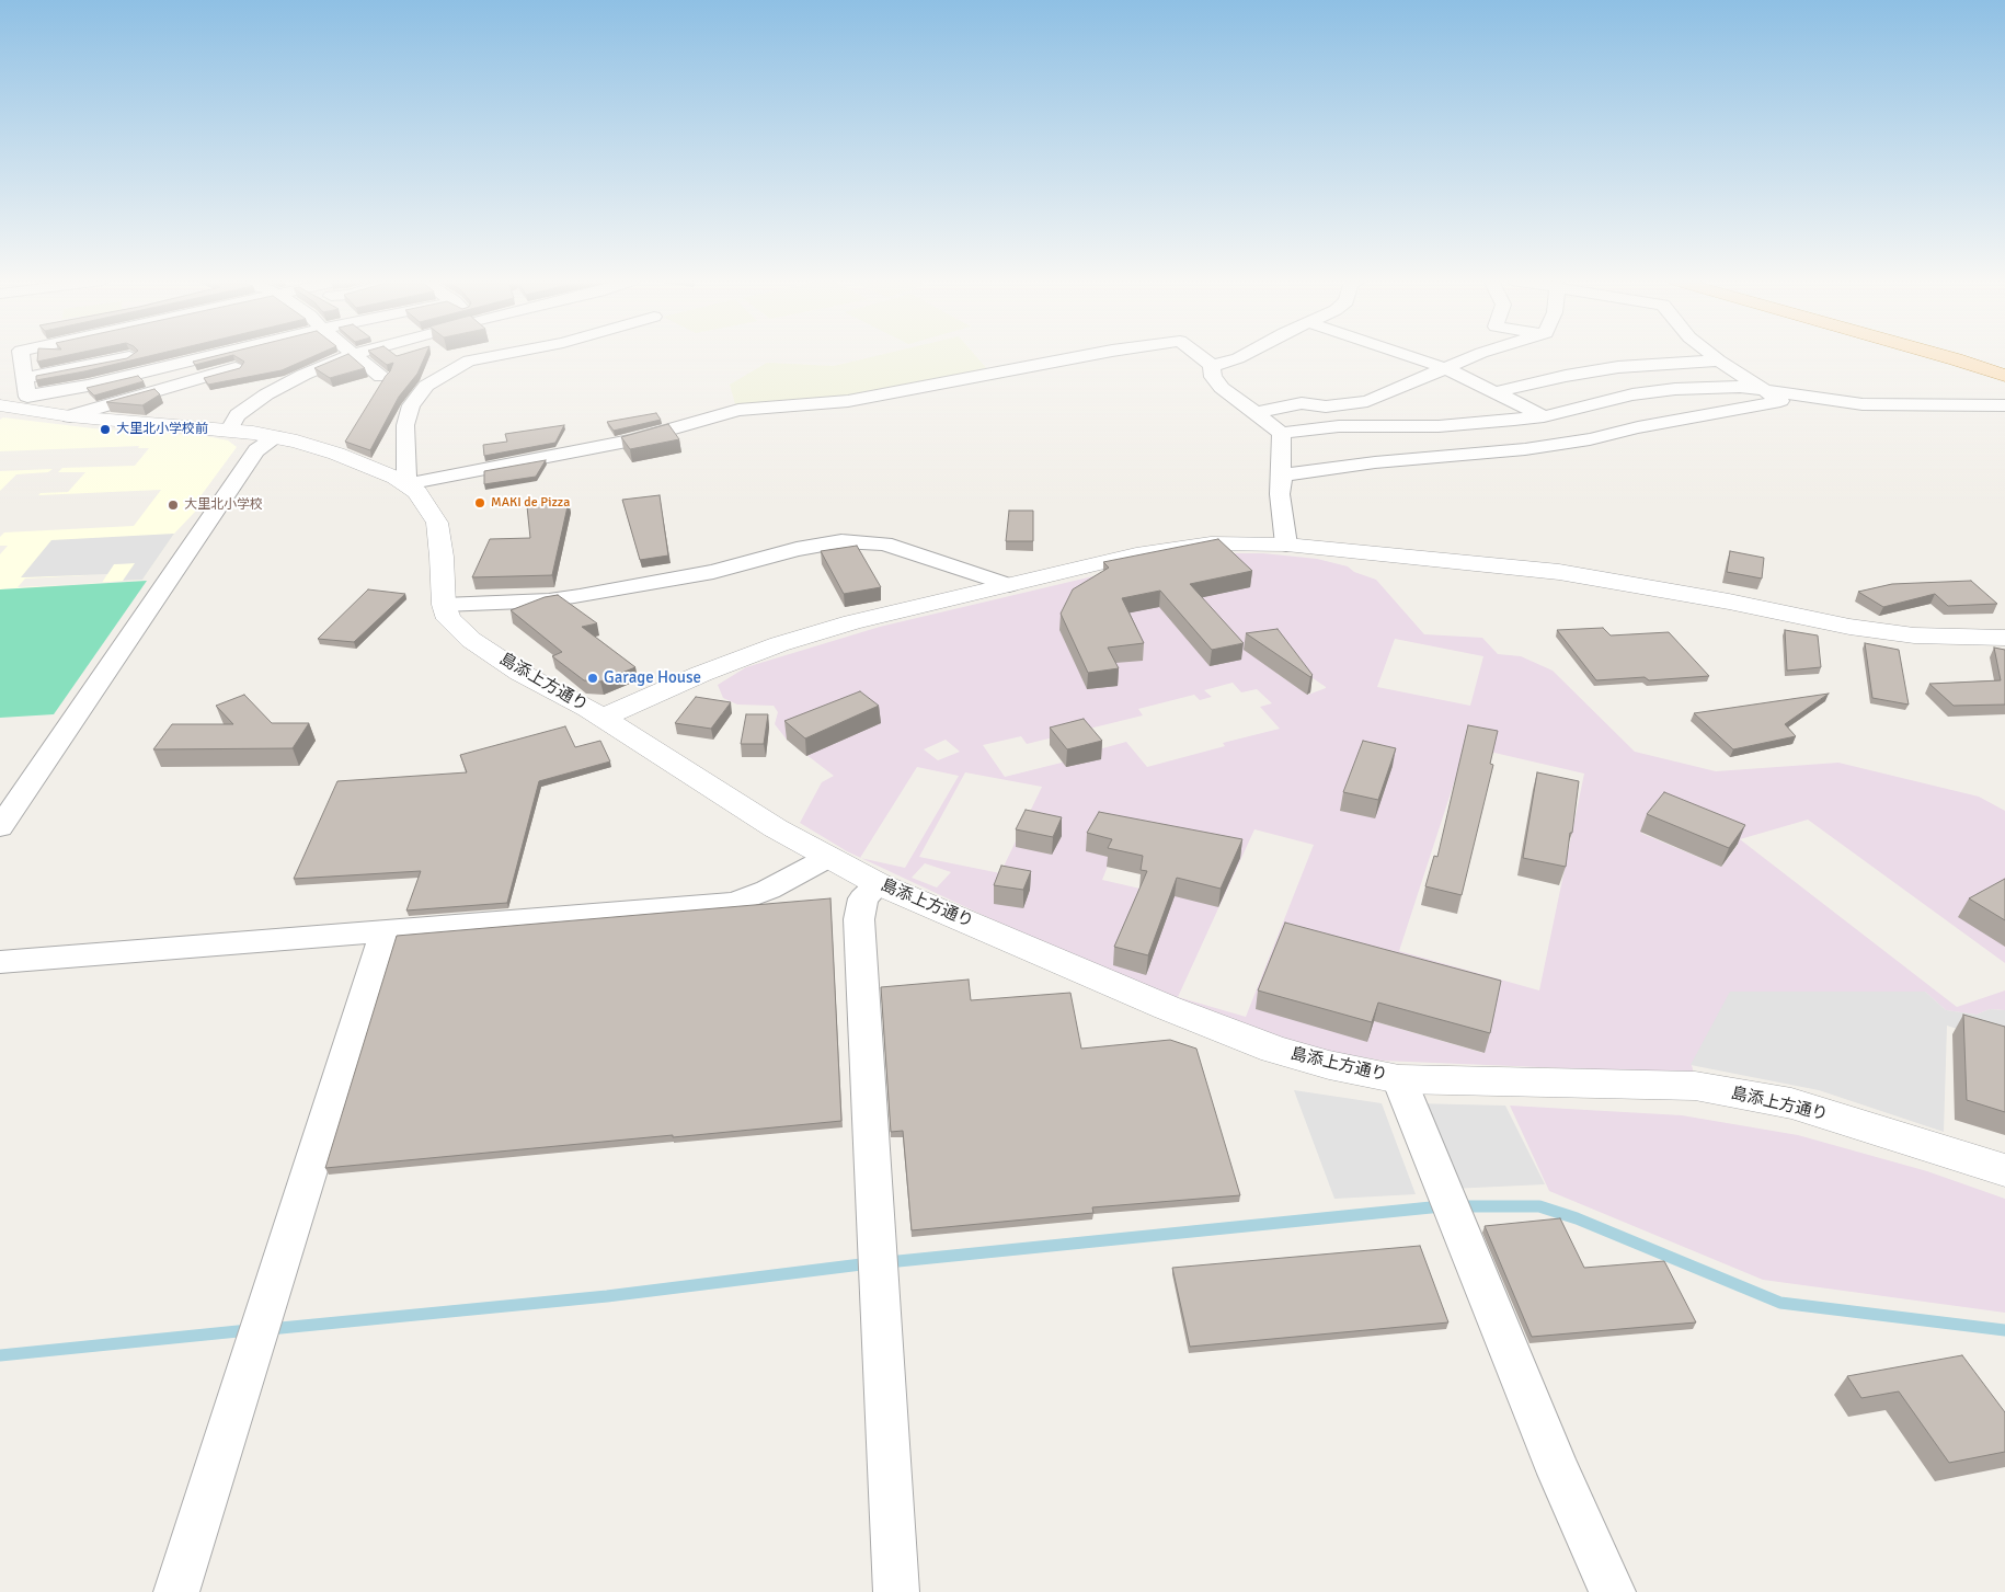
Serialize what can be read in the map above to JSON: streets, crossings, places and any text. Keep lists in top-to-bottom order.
{
  "streets": {
    "street": ["島添上方通り"]
  },
  "places": [
    "大里北小学校前",
    "MAKI de Pizza",
    "大里北小学校",
    "Garage House"
  ]
}
